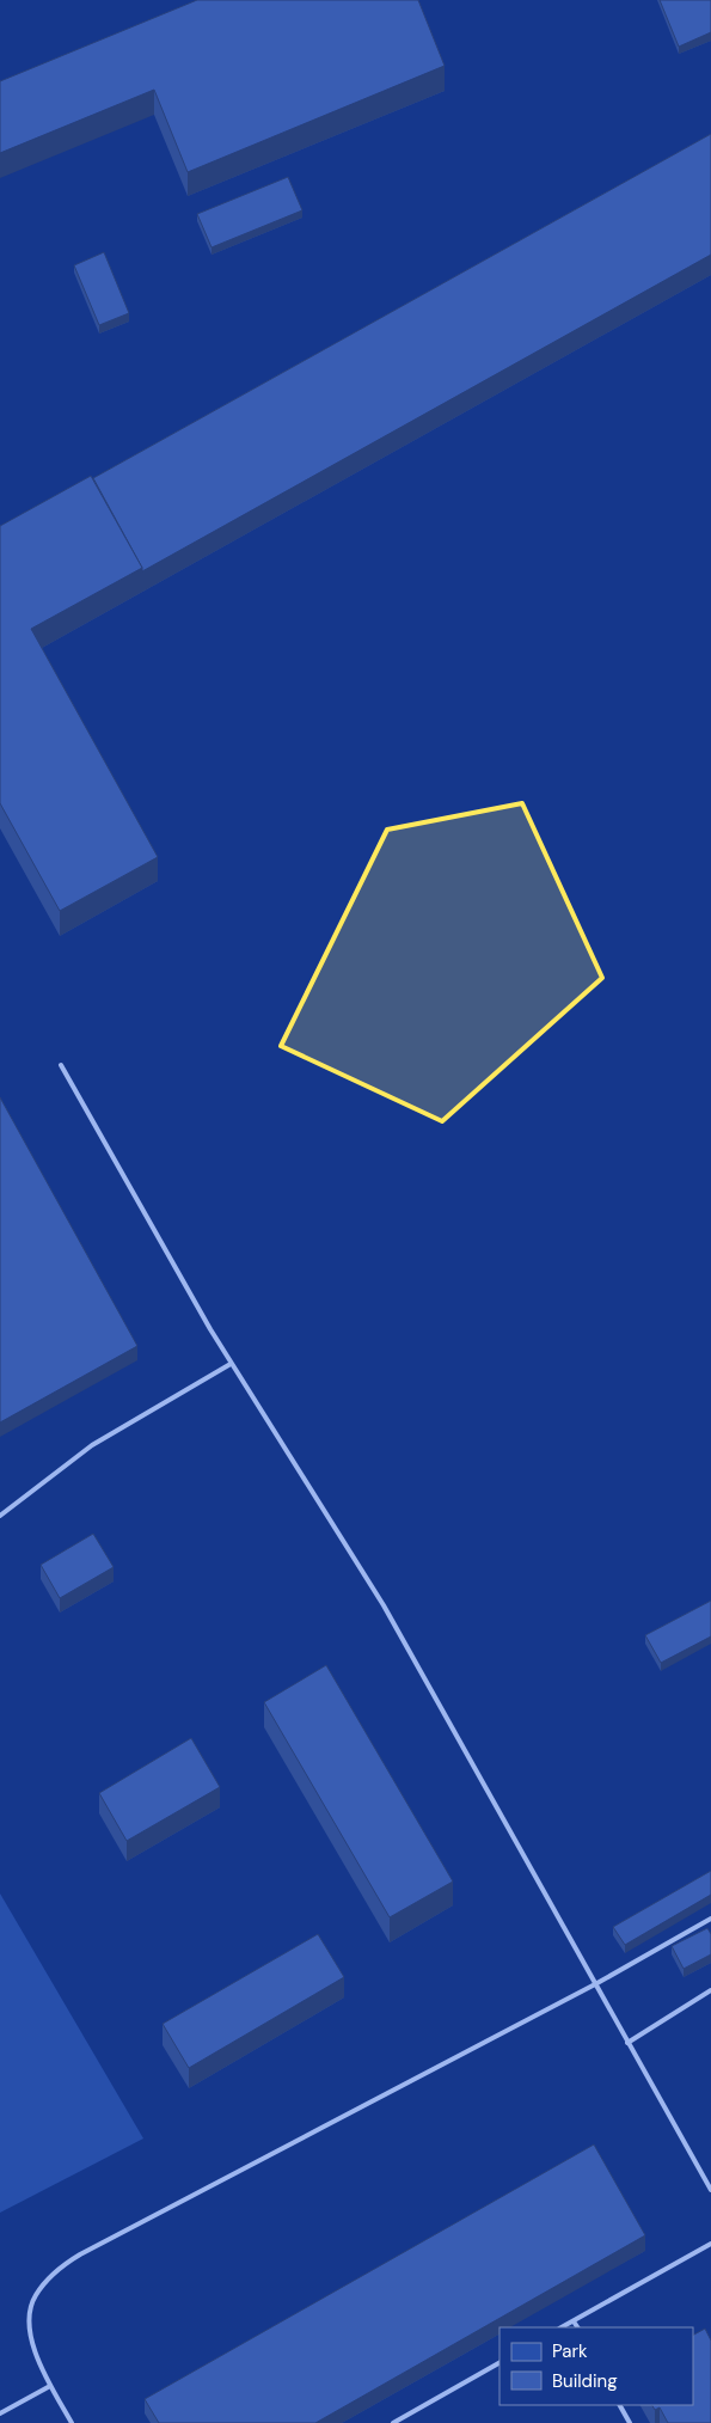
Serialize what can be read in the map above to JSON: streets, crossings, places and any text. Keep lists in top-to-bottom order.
{
  "legend": ["Park", "Building"]
}
